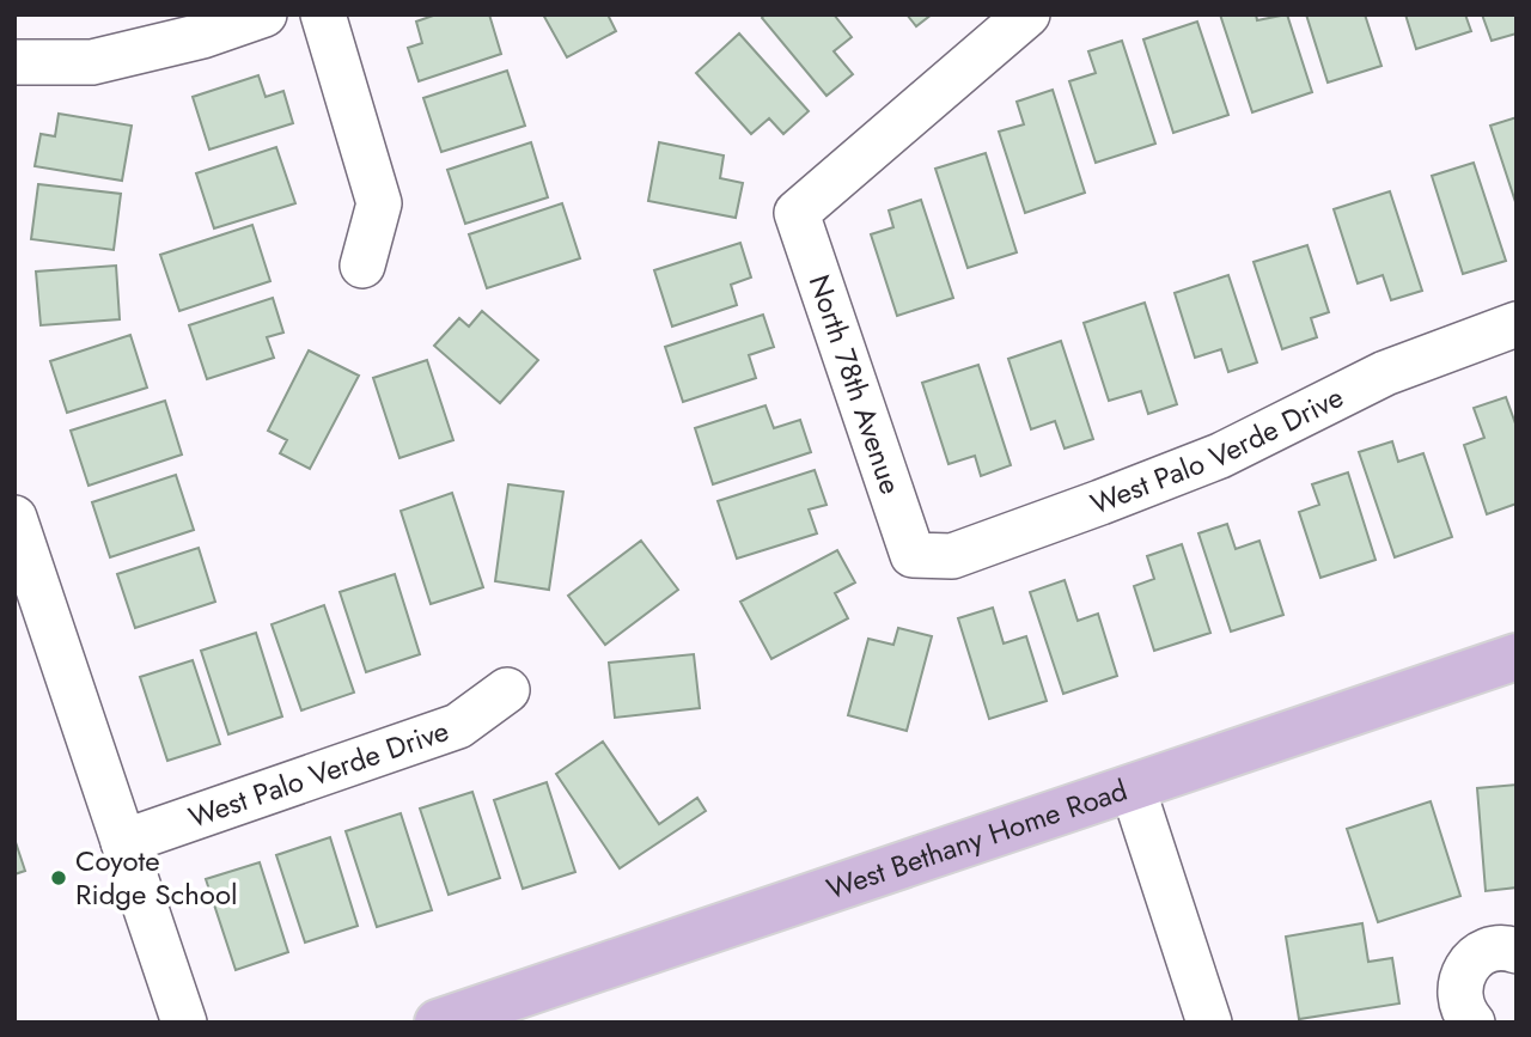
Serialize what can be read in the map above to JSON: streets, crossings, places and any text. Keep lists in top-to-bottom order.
{
  "streets": {
    "main road": ["West Bethany Home Road"],
    "street": ["North 78th Avenue", "West Palo Verde Drive"]
  },
  "crossings": [
    ["North 78th Avenue", "West Palo Verde Drive"]
  ],
  "places": ["Coyote Ridge School"]
}
